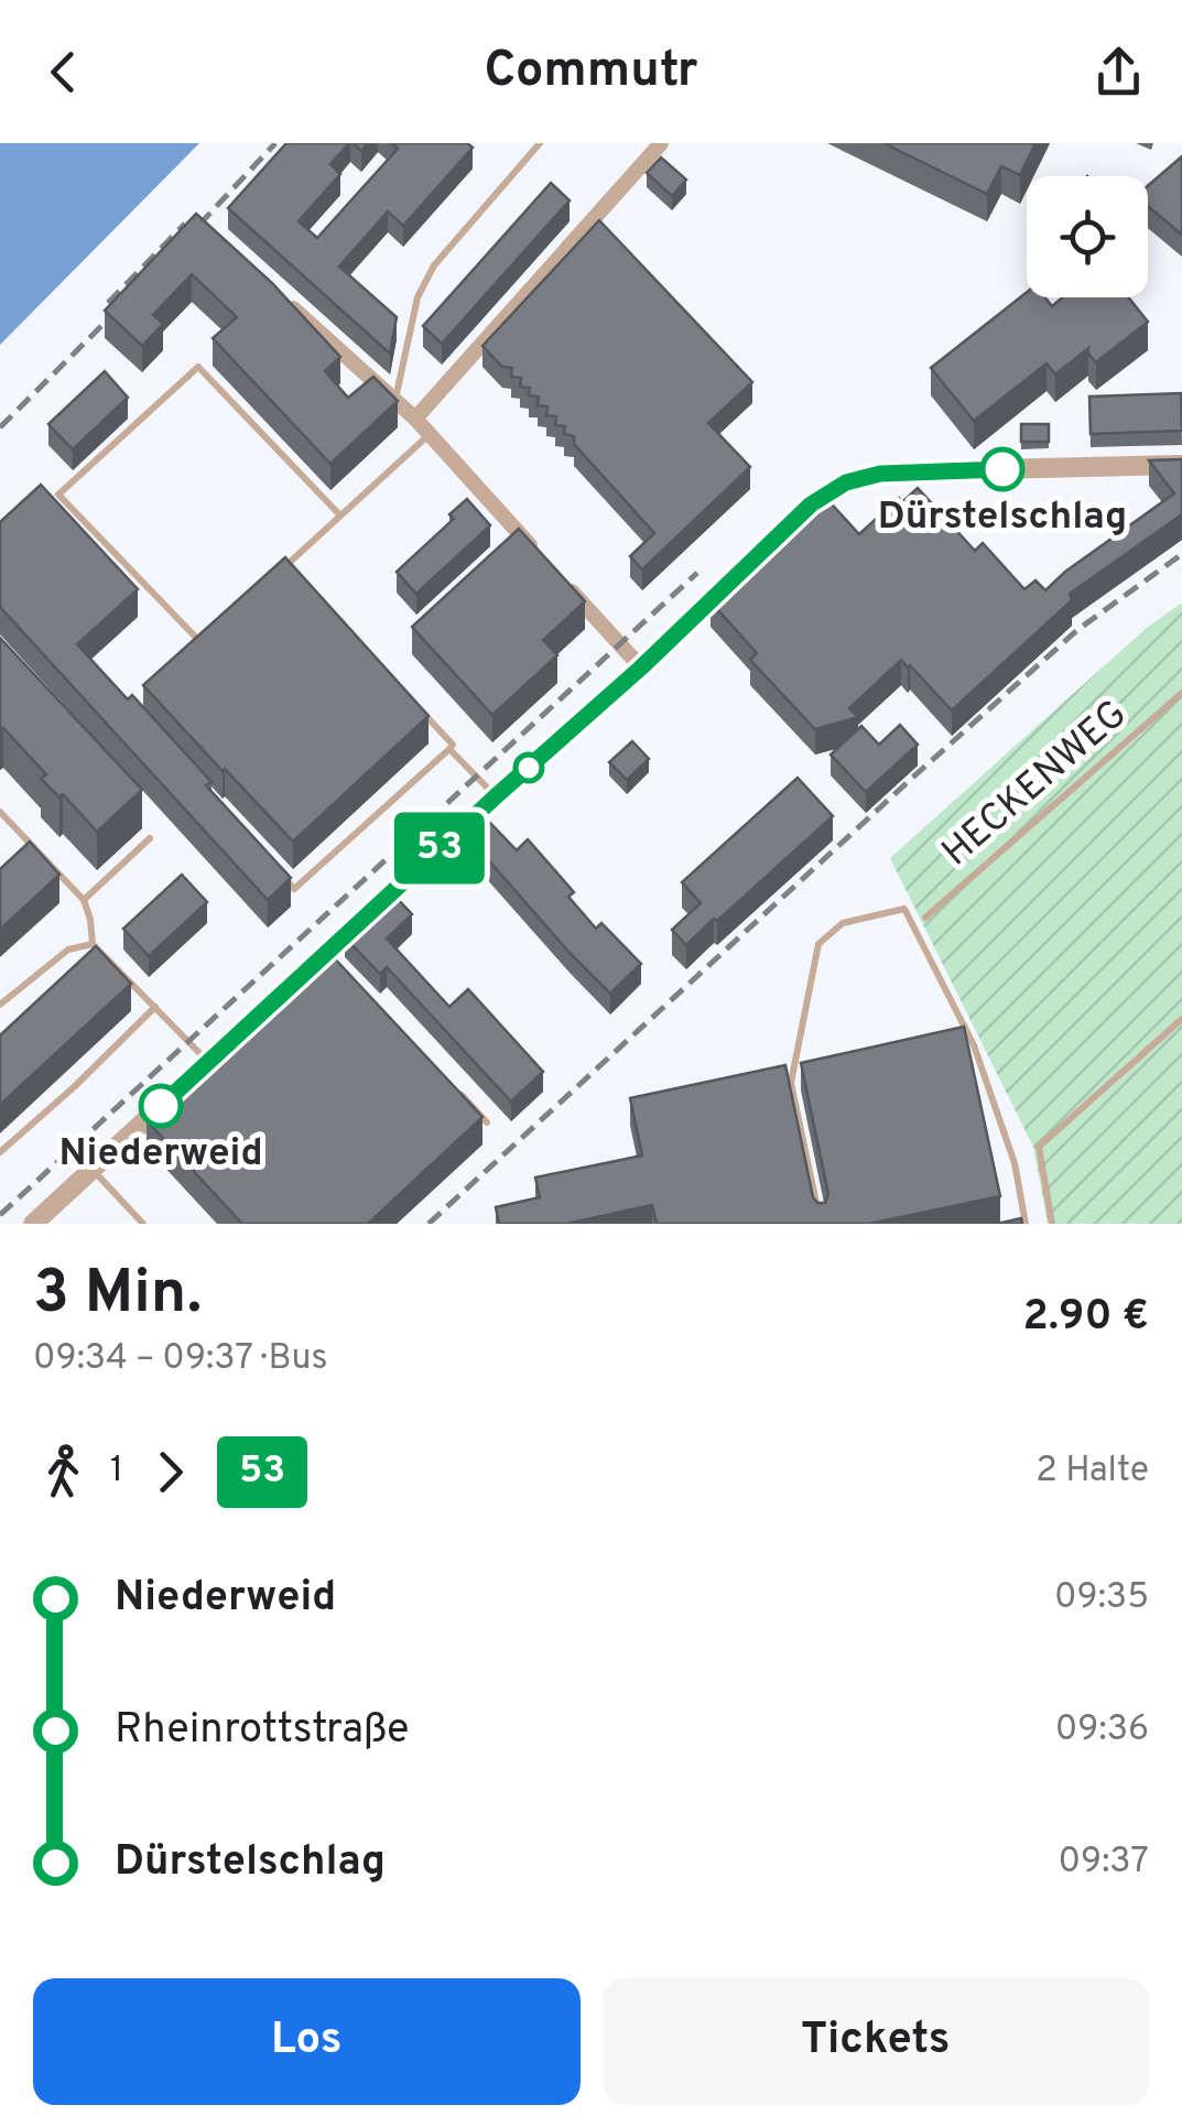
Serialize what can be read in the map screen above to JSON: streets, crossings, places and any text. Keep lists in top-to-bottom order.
{
  "streets": {
    "lane": ["HECKENWEG"]
  },
  "places": ["Dürstelschlag", "Niederweid"],
  "lines": ["bus line 53"],
  "page": {
    "header": "Commutr",
    "on_map": "53",
    "heading": ["3 Min.", "09:34 – 09:37 · Bus", "2.90 €"],
    "legs": ["1", "53", "2 Halte"],
    "list": [
      {
        "name": "Niederweid",
        "value": "09:35"
      },
      {
        "name": "Rheinrottstraße",
        "value": "09:36"
      },
      {
        "name": "Dürstelschlag",
        "value": "09:37"
      }
    ],
    "buttons": ["Los", "Tickets"]
  }
}
